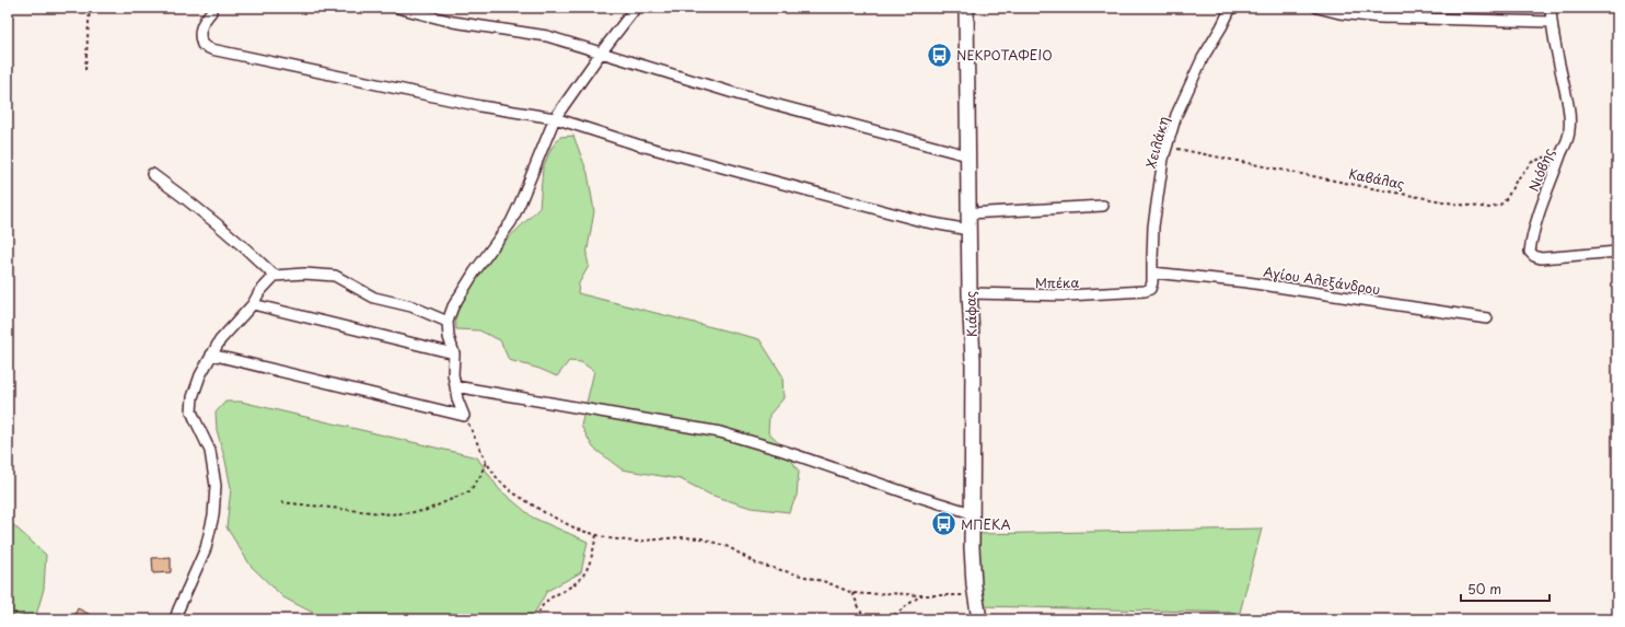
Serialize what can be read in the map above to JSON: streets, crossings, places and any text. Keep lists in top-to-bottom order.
{
  "streets": {
    "street": [
      "Χειλάκη",
      "Νιόβης",
      "Αγίου Αλεξάνδρου",
      "Μπέκα",
      "Κιάφας"
    ],
    "path": ["Καβάλας"]
  },
  "crossings": [
    ["Χειλάκη", "Καβάλας"],
    ["Χειλάκη", "Αγίου Αλεξάνδρου"],
    ["Χειλάκη", "Μπέκα"],
    ["Νιόβης", "Καβάλας"],
    ["Μπέκα", "Κιάφας"]
  ],
  "places": {
    "bus stop": ["ΝΕΚΡΟΤΑΦΕΙΟ", "ΜΠΕΚΑ"]
  },
  "scale_bar": "50 m"
}
